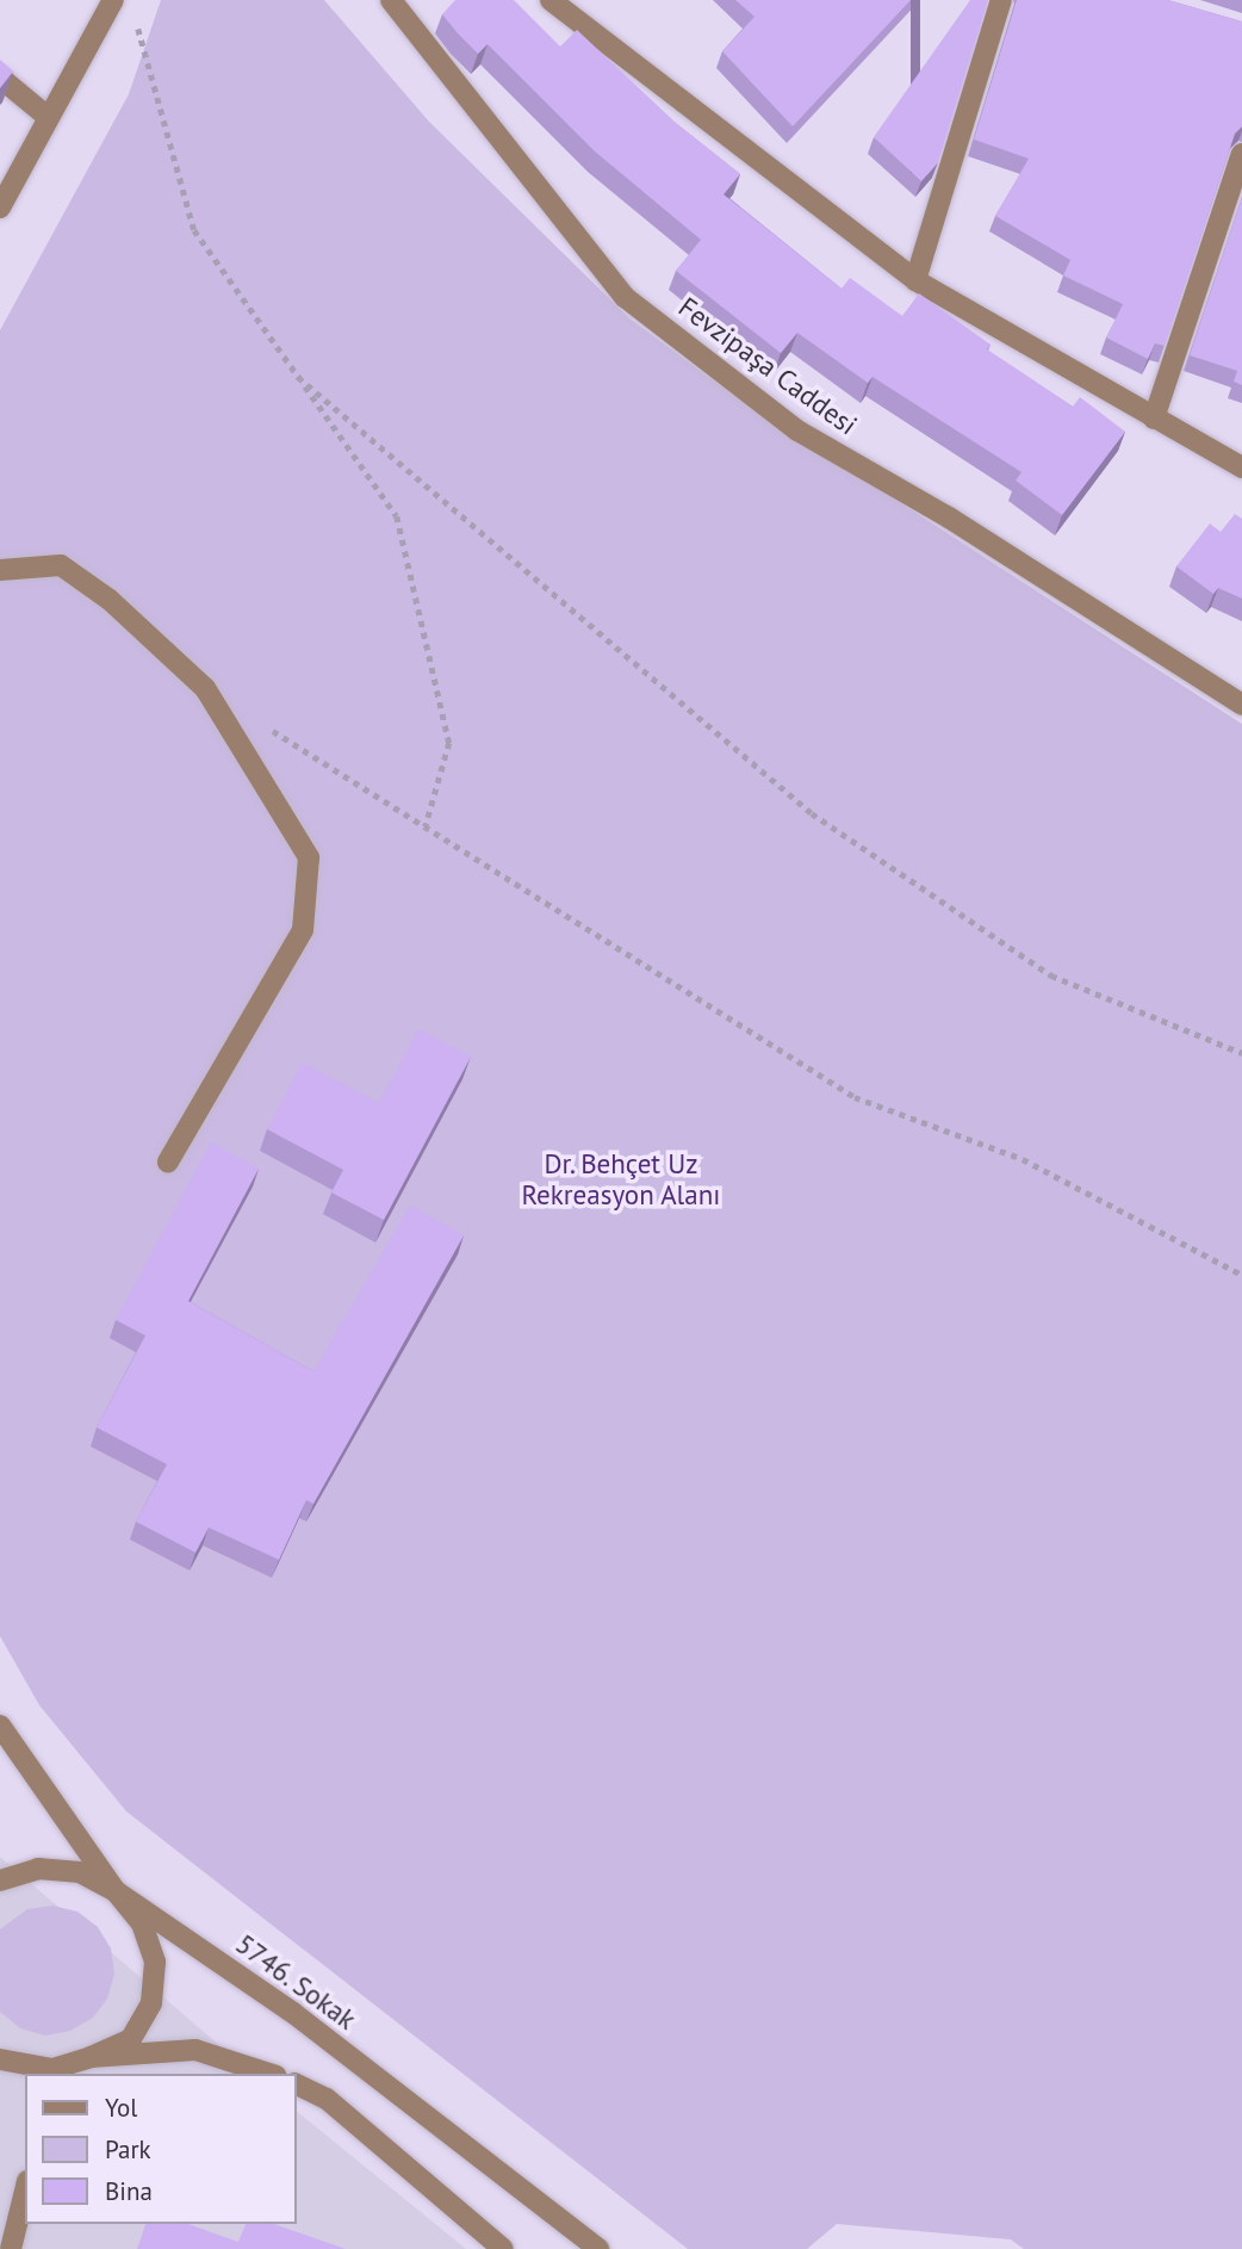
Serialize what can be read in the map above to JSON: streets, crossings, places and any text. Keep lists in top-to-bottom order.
{
  "streets": {
    "street": ["Fevzipaşa Caddesi", "5746. Sokak"]
  },
  "parks": ["Dr. Behçet Uz Rekreasyon Alanı"],
  "legend": ["Yol", "Park", "Bina"]
}
